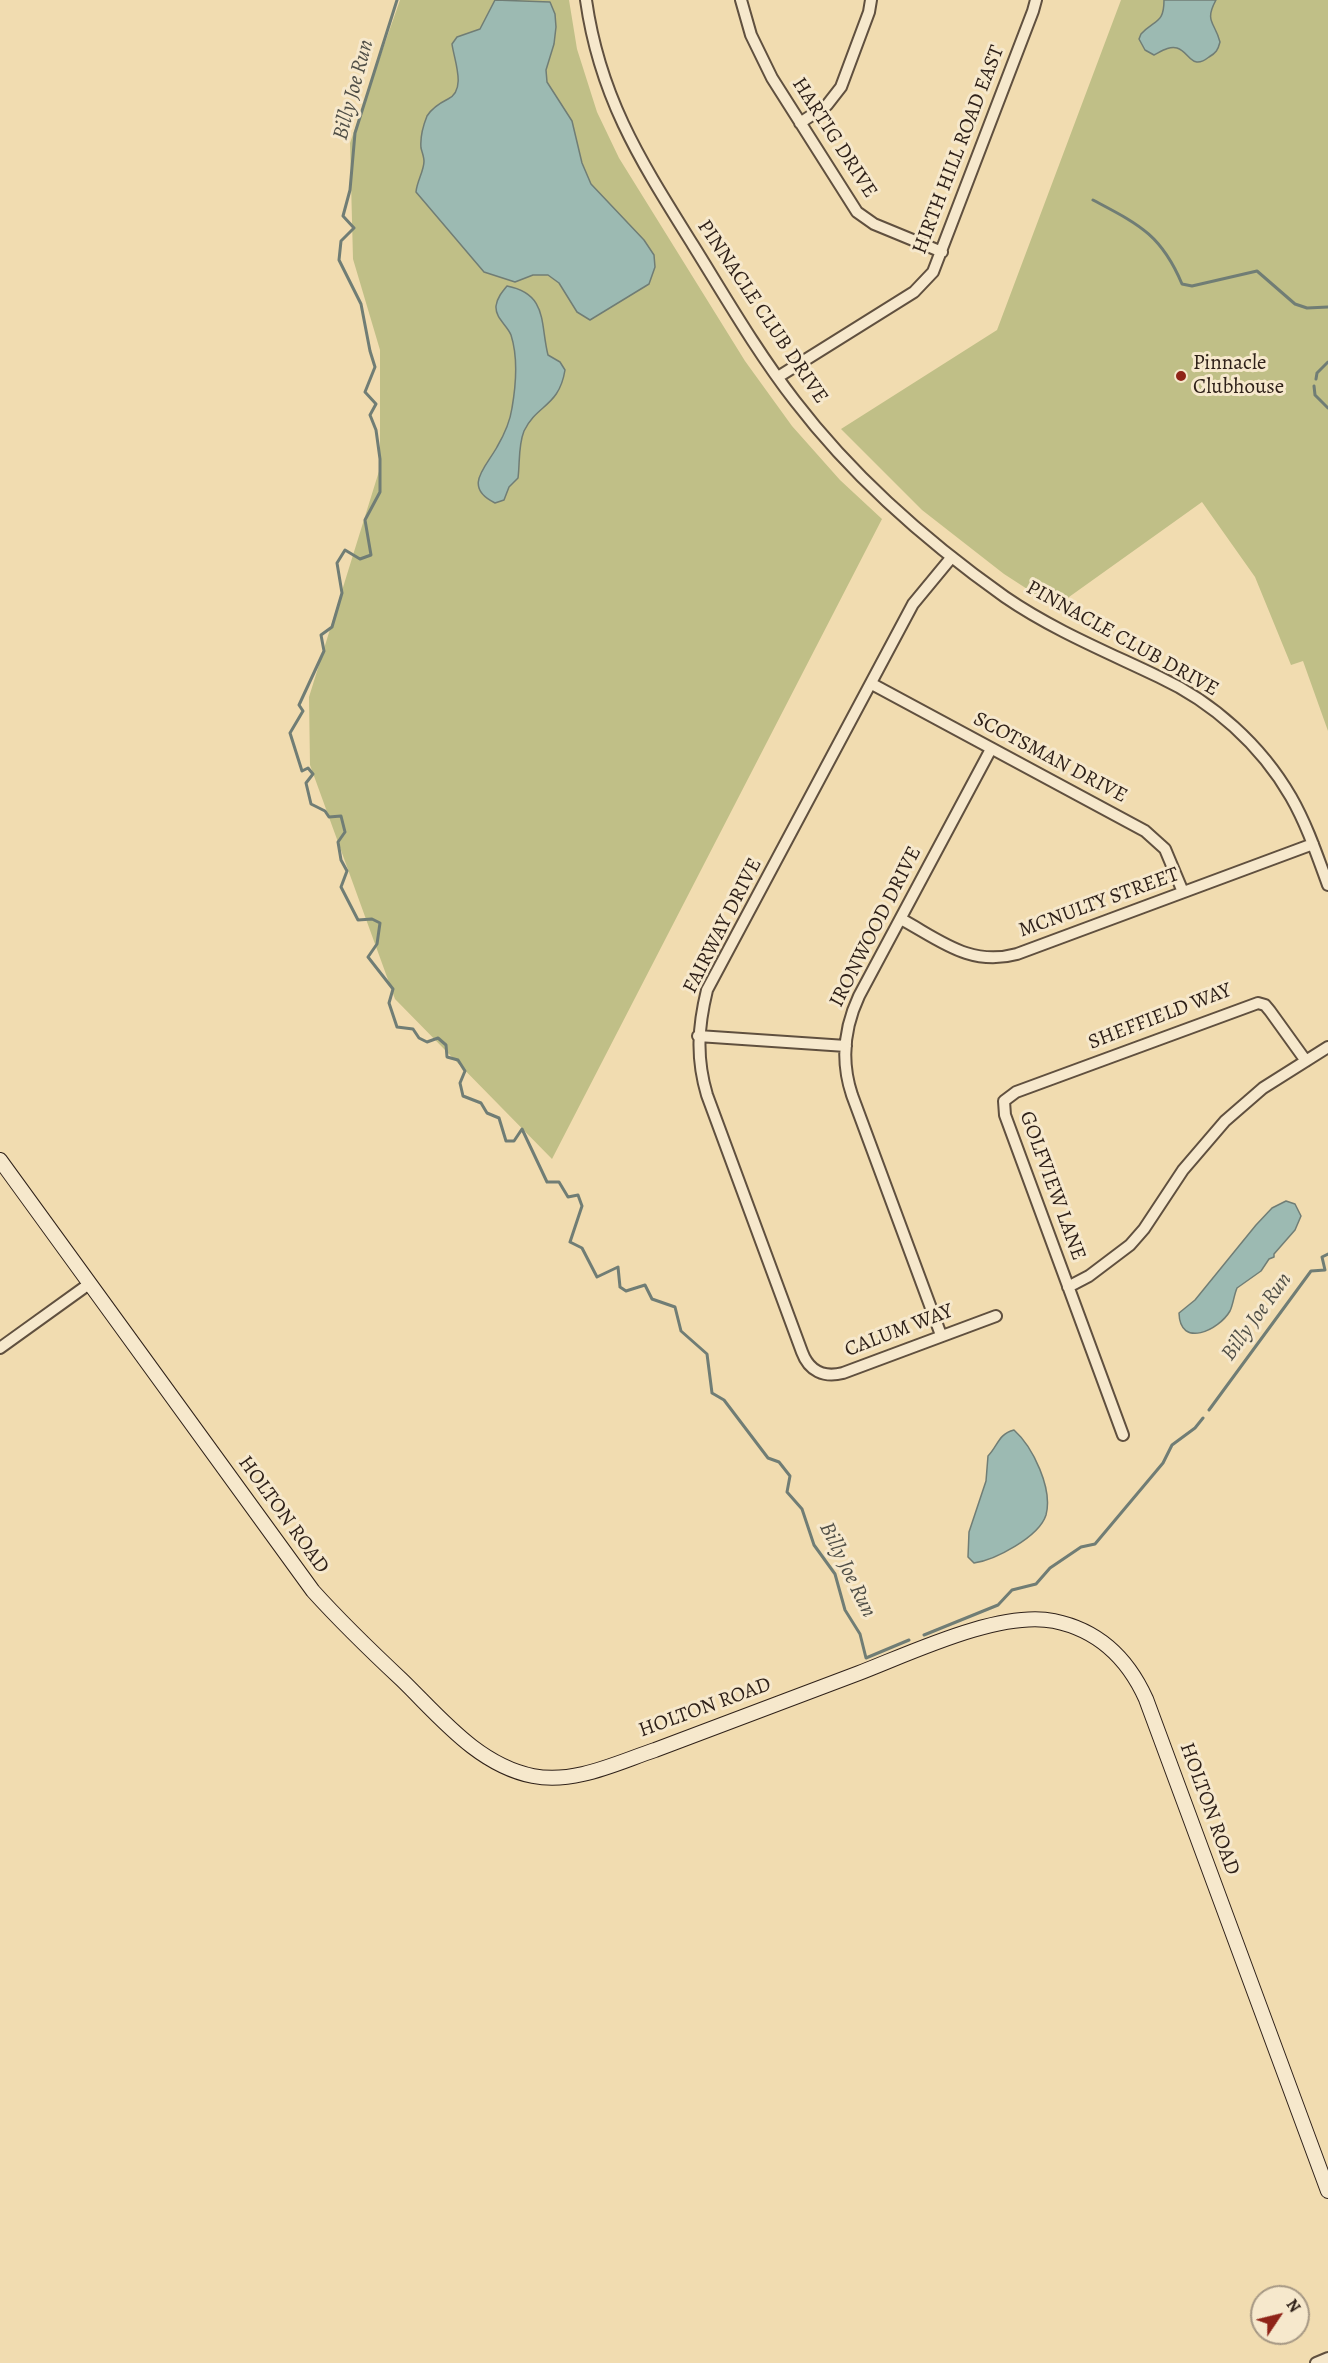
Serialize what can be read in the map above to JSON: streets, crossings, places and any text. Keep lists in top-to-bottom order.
{
  "streets": {
    "street": [
      "HARTIG DRIVE",
      "HIRTH HILL ROAD EAST",
      "PINNACLE CLUB DRIVE",
      "SCOTSMAN DRIVE",
      "MCNULTY STREET",
      "FAIRWAY DRIVE",
      "IRONWOOD DRIVE",
      "SHEFFIELD WAY",
      "GOLFVIEW LANE",
      "CALUM WAY",
      "HOLTON ROAD"
    ]
  },
  "crossings": [
    ["HARTIG DRIVE", "HIRTH HILL ROAD EAST"],
    ["HIRTH HILL ROAD EAST", "PINNACLE CLUB DRIVE"],
    ["PINNACLE CLUB DRIVE", "MCNULTY STREET"],
    ["PINNACLE CLUB DRIVE", "FAIRWAY DRIVE"],
    ["SCOTSMAN DRIVE", "MCNULTY STREET"],
    ["SCOTSMAN DRIVE", "FAIRWAY DRIVE"],
    ["SCOTSMAN DRIVE", "IRONWOOD DRIVE"],
    ["MCNULTY STREET", "IRONWOOD DRIVE"],
    ["FAIRWAY DRIVE", "CALUM WAY"],
    ["IRONWOOD DRIVE", "CALUM WAY"],
    ["SHEFFIELD WAY", "GOLFVIEW LANE"]
  ],
  "water": ["Billy Joe Run"],
  "places": ["Pinnacle Clubhouse"],
  "north": "top right"
}
